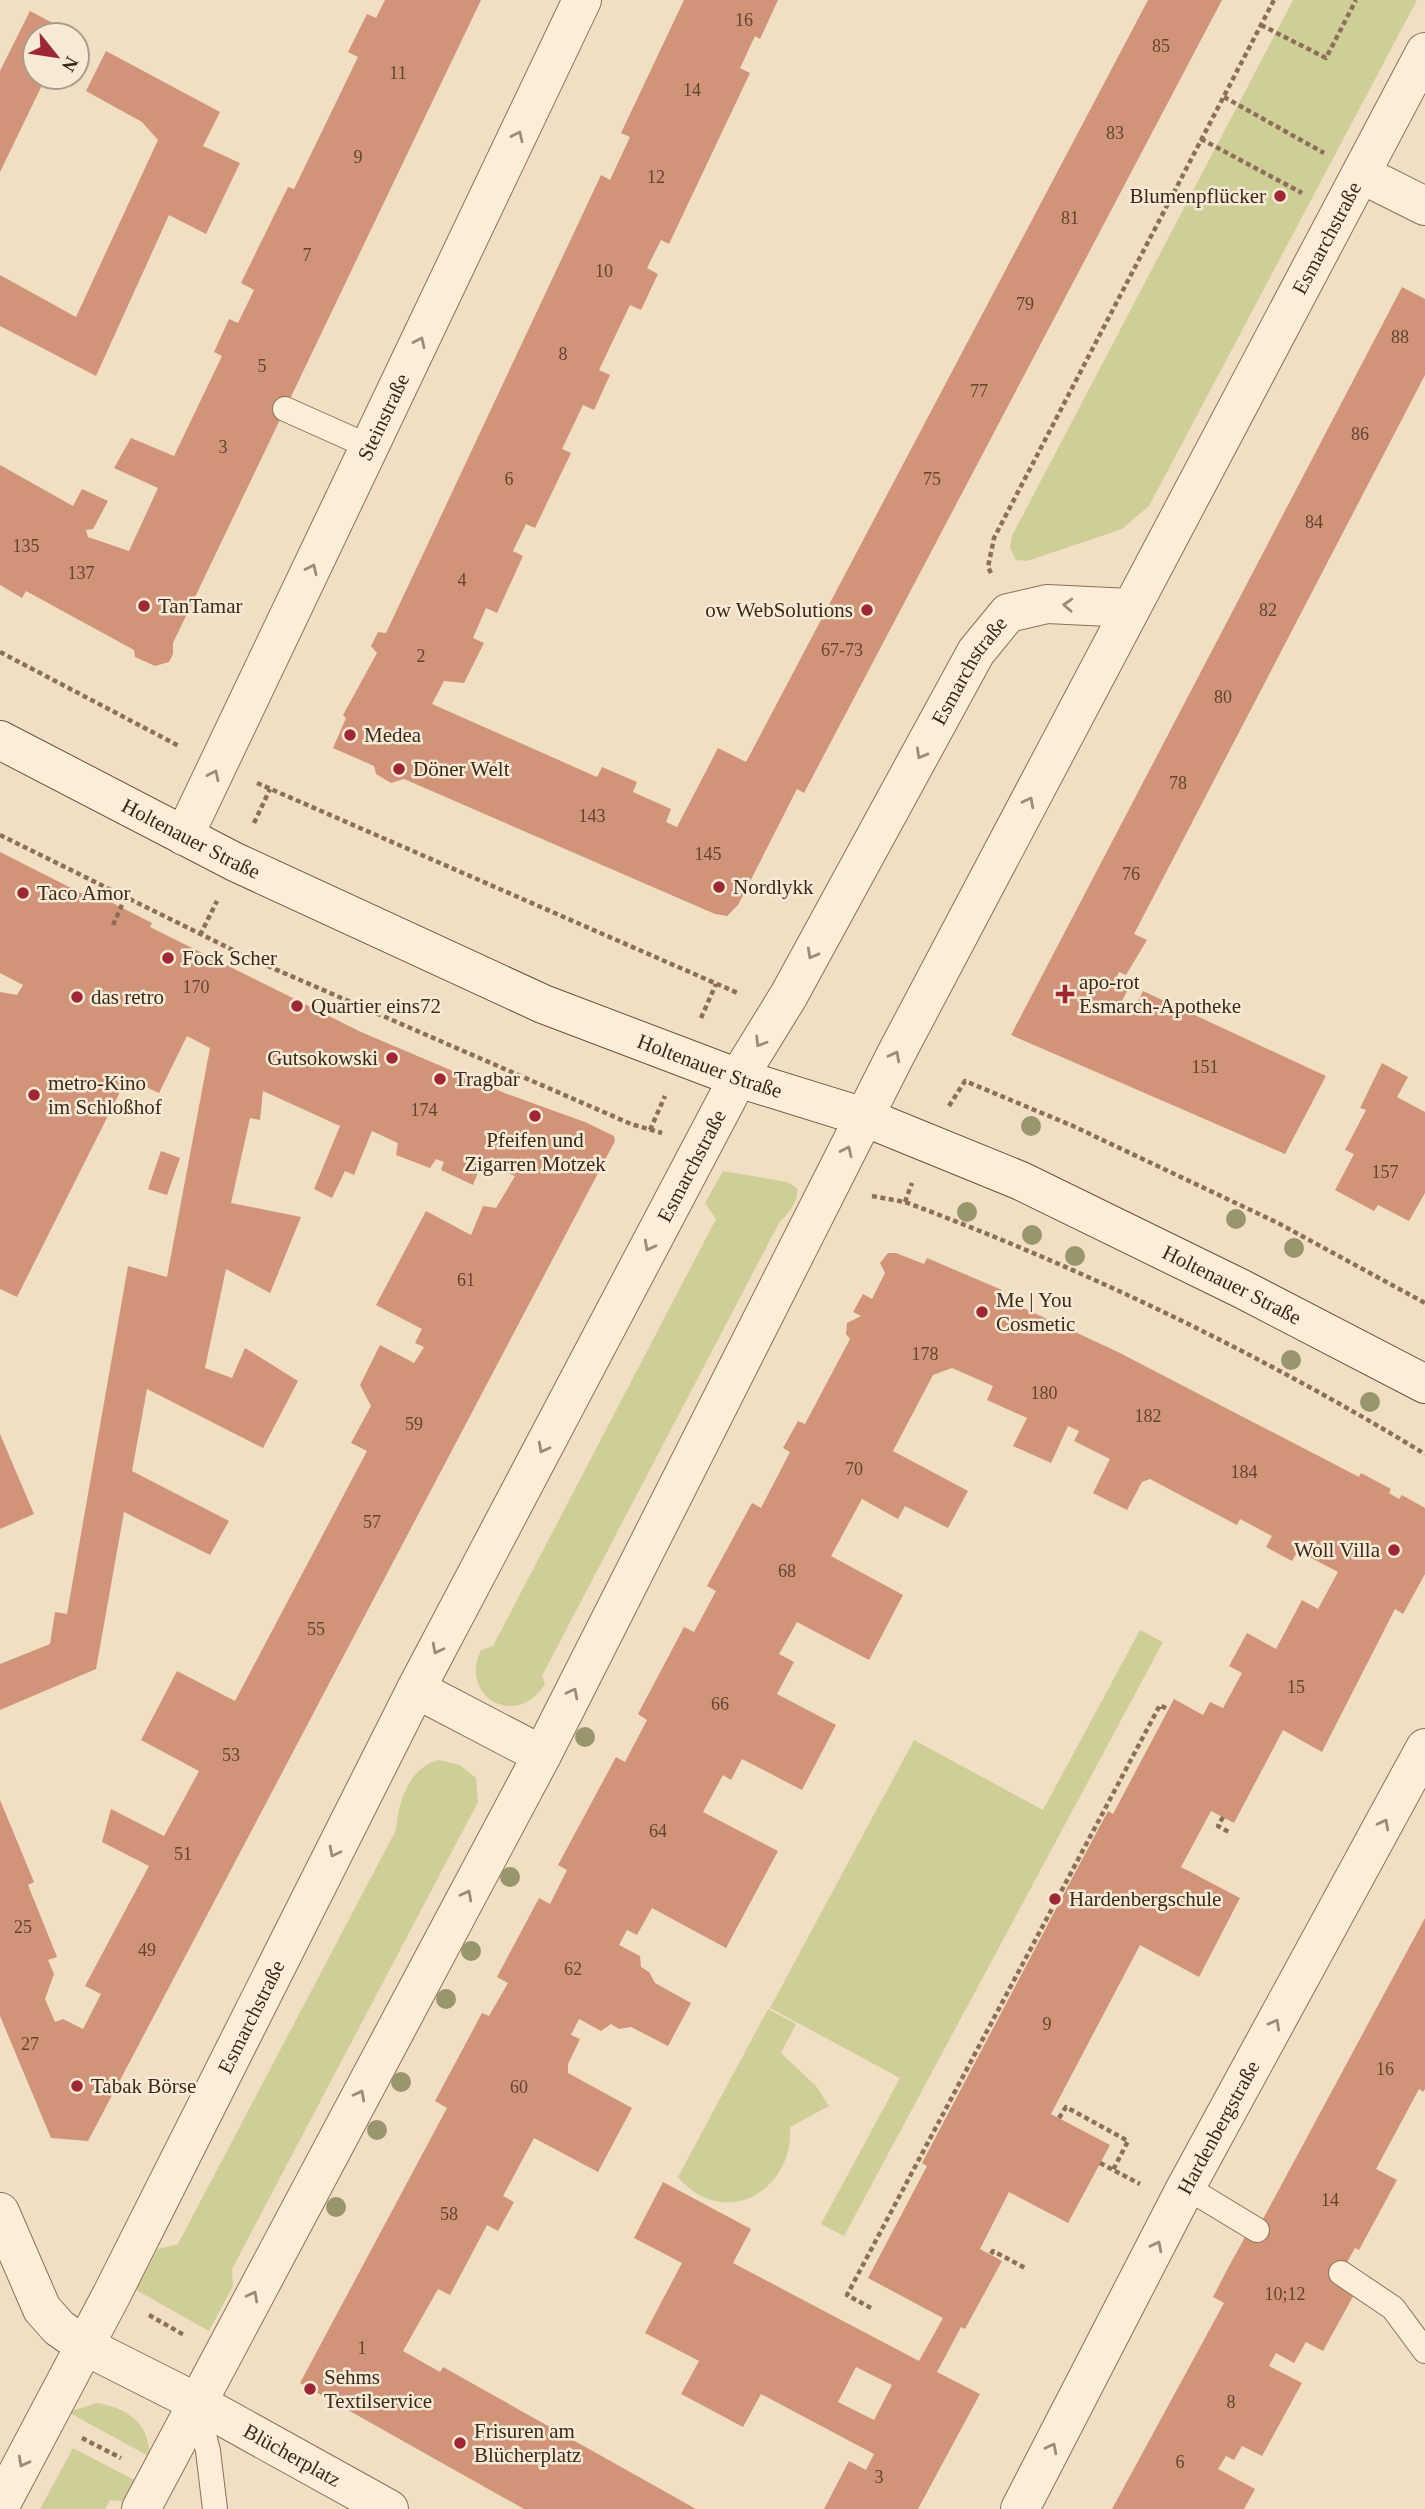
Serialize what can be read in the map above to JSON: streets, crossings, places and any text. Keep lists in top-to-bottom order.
{
  "streets": {
    "street": [
      "Esmarchstraße",
      "Steinstraße",
      "Holtenauer Straße",
      "Hardenbergstraße",
      "Blücherplatz"
    ]
  },
  "crossings": [
    ["Esmarchstraße", "Holtenauer Straße"],
    ["Esmarchstraße", "Blücherplatz"],
    ["Steinstraße", "Holtenauer Straße"]
  ],
  "one_way": ["Steinstraße", "Hardenbergstraße"],
  "places": {
    "other": [
      "Blumenpflücker",
      "TanTamar",
      "ow WebSolutions",
      "Medea",
      "Döner Welt",
      "Nordlykk",
      "Taco Amor",
      "Fock Scher",
      "das retro",
      "Quartier eins72",
      "Gutsokowski",
      "Tragbar",
      "metro-Kino im Schloßhof",
      "Pfeifen und Zigarren Motzek",
      "Me | You Cosmetic",
      "Woll Villa",
      "Hardenbergschule",
      "Tabak Börse",
      "Sehms Textilservice",
      "Frisuren am Blücherplatz"
    ],
    "health": ["apo-rot Esmarch-Apotheke"]
  },
  "house_numbers": [
    "16",
    "85",
    "11",
    "14",
    "83",
    "9",
    "12",
    "81",
    "7",
    "10",
    "79",
    "88",
    "8",
    "5",
    "77",
    "86",
    "3",
    "6",
    "75",
    "84",
    "135",
    "137",
    "4",
    "82",
    "67-73",
    "2",
    "80",
    "78",
    "143",
    "145",
    "76",
    "170",
    "151",
    "174",
    "157",
    "61",
    "178",
    "180",
    "182",
    "59",
    "70",
    "184",
    "57",
    "68",
    "55",
    "15",
    "66",
    "53",
    "64",
    "51",
    "25",
    "49",
    "62",
    "9",
    "27",
    "16",
    "60",
    "14",
    "58",
    "10;12",
    "1",
    "8",
    "6",
    "3"
  ],
  "north": "bottom right"
}
